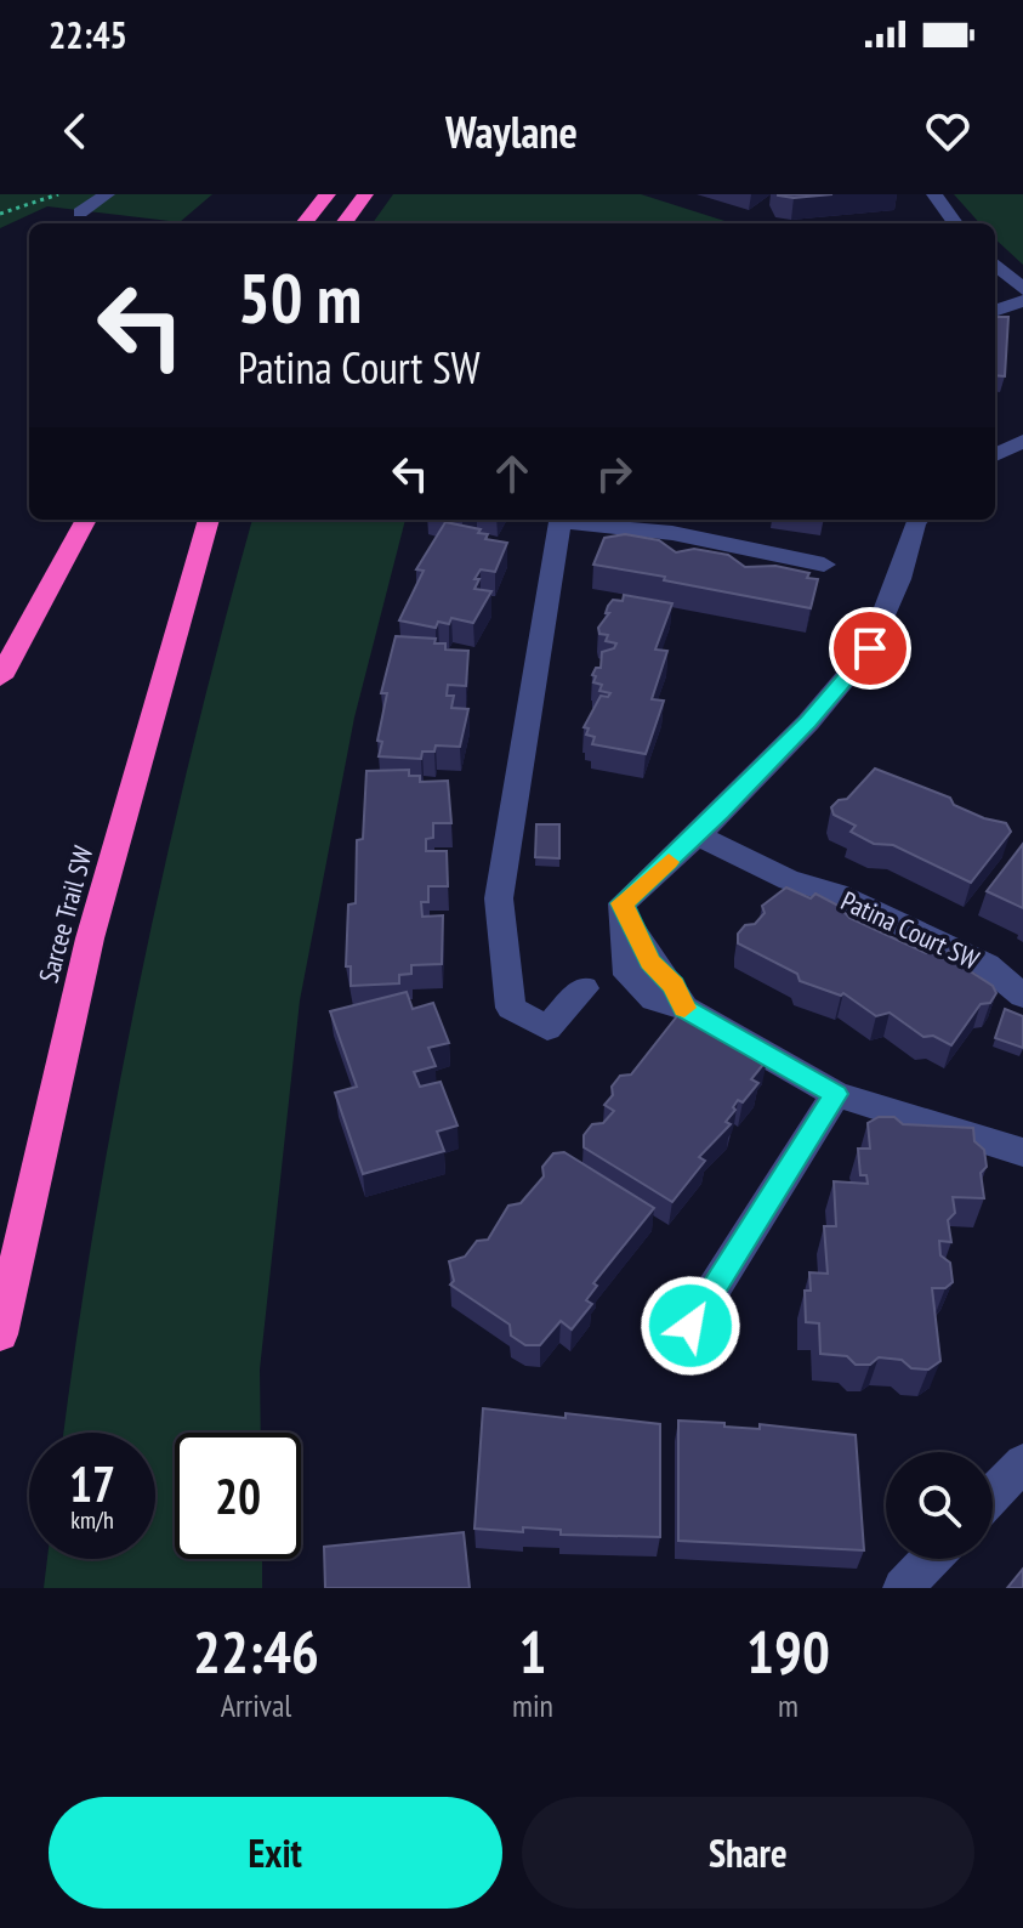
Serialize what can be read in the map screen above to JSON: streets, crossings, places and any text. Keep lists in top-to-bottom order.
{
  "streets": {
    "highway": ["Sarcee Trail SW"],
    "street": ["Patina Court SW"]
  },
  "page": {
    "status": "22:45",
    "header": "Waylane",
    "turn": ["50 m", "Patina Court SW"],
    "speed": "17 km/h",
    "limit": "20",
    "eta": [
      "22:46",
      "Arrival",
      "1",
      "min",
      "190",
      "m"
    ],
    "buttons": ["Exit", "Share"]
  }
}
